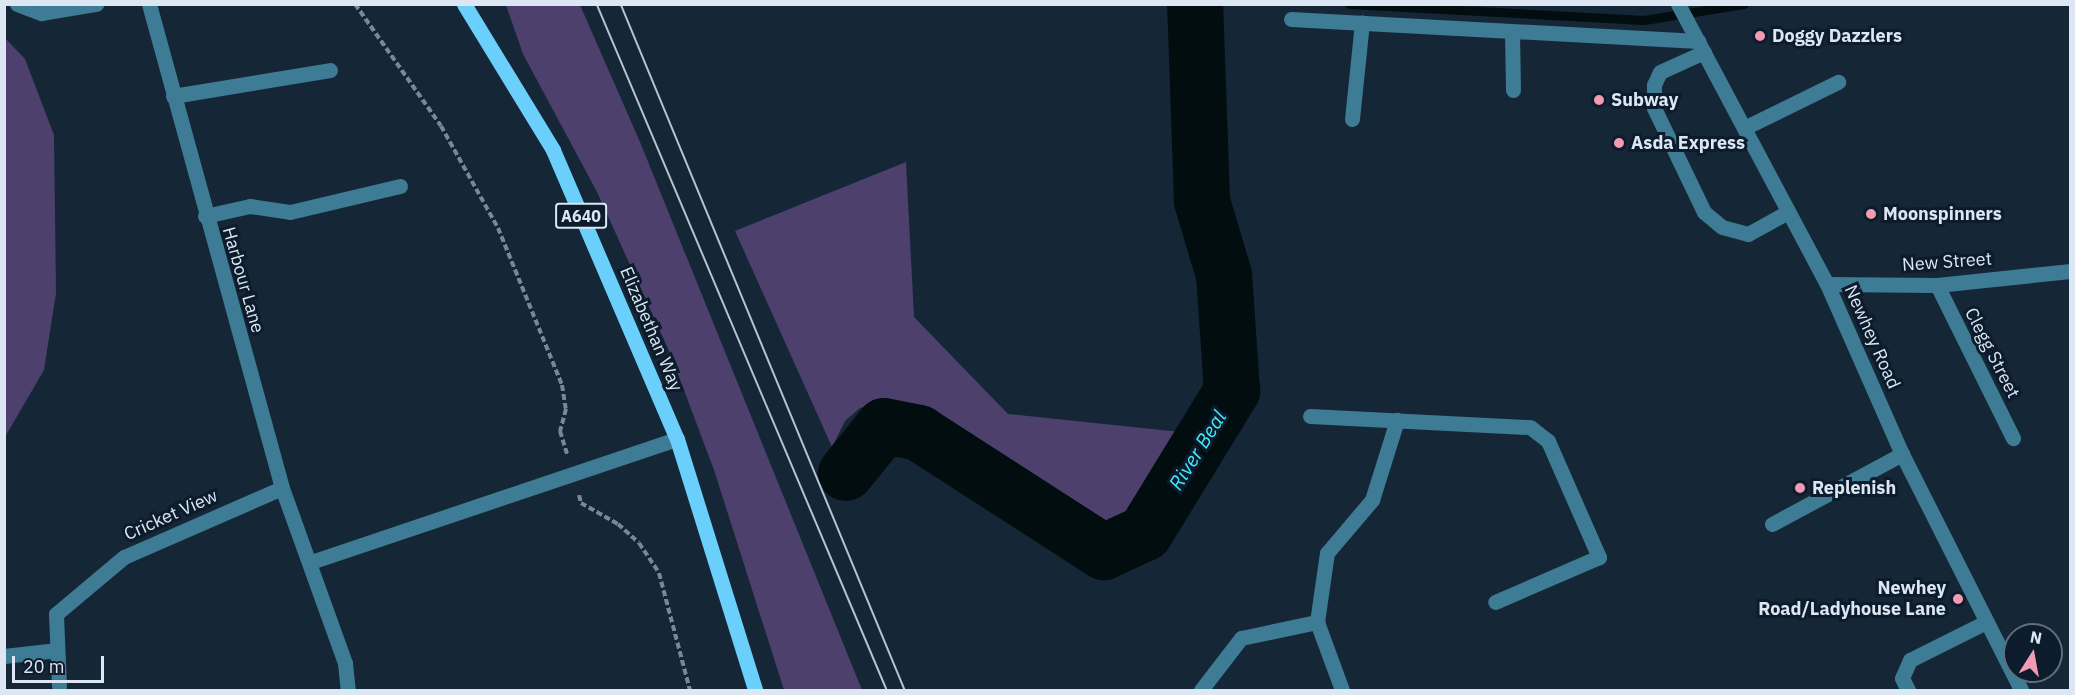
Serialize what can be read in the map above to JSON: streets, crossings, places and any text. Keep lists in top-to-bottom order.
{
  "streets": {
    "main road": ["A640", "Elizabethan Way"],
    "street": [
      "New Street",
      "Harbour Lane",
      "Newhey Road",
      "Clegg Street",
      "Cricket View"
    ]
  },
  "crossings": [
    ["New Street", "Newhey Road"],
    ["New Street", "Clegg Street"],
    ["Harbour Lane", "Cricket View"]
  ],
  "water": ["River Beal"],
  "places": [
    "Doggy Dazzlers",
    "Subway",
    "Asda Express",
    "Moonspinners",
    "Replenish",
    "Newhey Road/Ladyhouse Lane"
  ],
  "scale_bar": "20 m",
  "north": "top"
}
